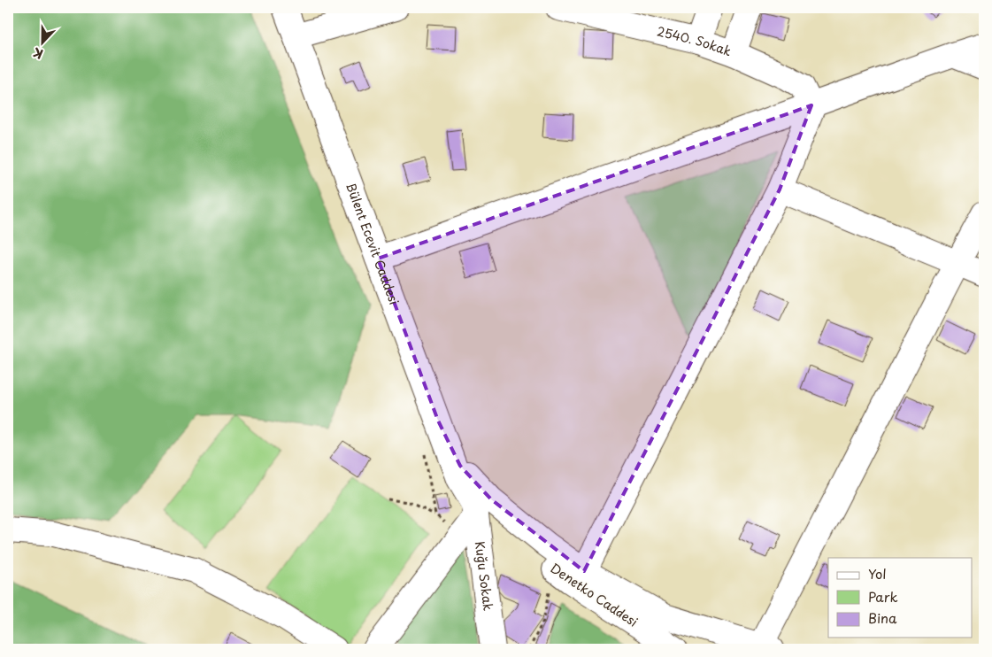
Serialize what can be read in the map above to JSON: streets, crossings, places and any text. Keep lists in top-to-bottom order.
{
  "streets": {
    "street": [
      "2540. Sokak",
      "Bülent Ecevit Caddesi",
      "Kuğu Sokak",
      "Denetko Caddesi"
    ]
  },
  "crossings": [
    ["Bülent Ecevit Caddesi", "Kuğu Sokak"],
    ["Bülent Ecevit Caddesi", "Denetko Caddesi"],
    ["Kuğu Sokak", "Denetko Caddesi"]
  ],
  "legend": ["Yol", "Park", "Bina"],
  "north": "bottom"
}
